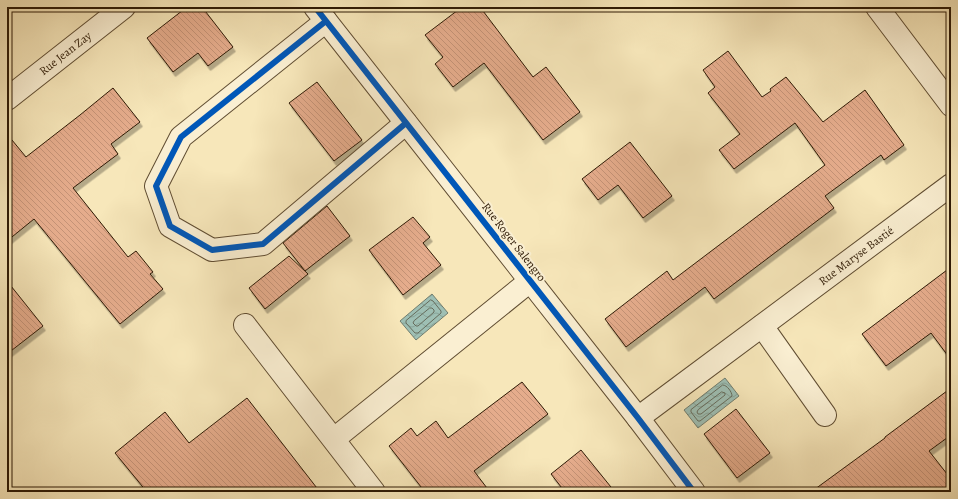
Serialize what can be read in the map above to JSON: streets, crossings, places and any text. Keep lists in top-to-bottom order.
{
  "streets": {
    "street": ["Rue Jean Zay", "Rue Roger Salengro", "Rue Maryse Bastié"]
  },
  "crossings": [
    ["Rue Roger Salengro", "Rue Maryse Bastié"]
  ]
}
